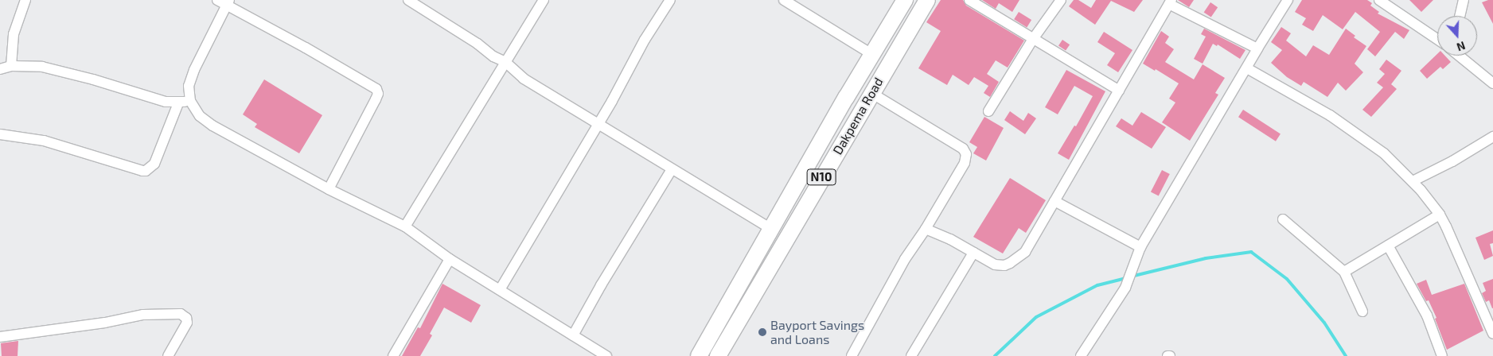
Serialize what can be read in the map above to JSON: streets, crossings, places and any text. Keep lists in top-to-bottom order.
{
  "streets": {
    "highway": ["Dakpema Road", "N10"]
  },
  "places": ["Bayport Savings and Loans"],
  "north": "bottom"
}
